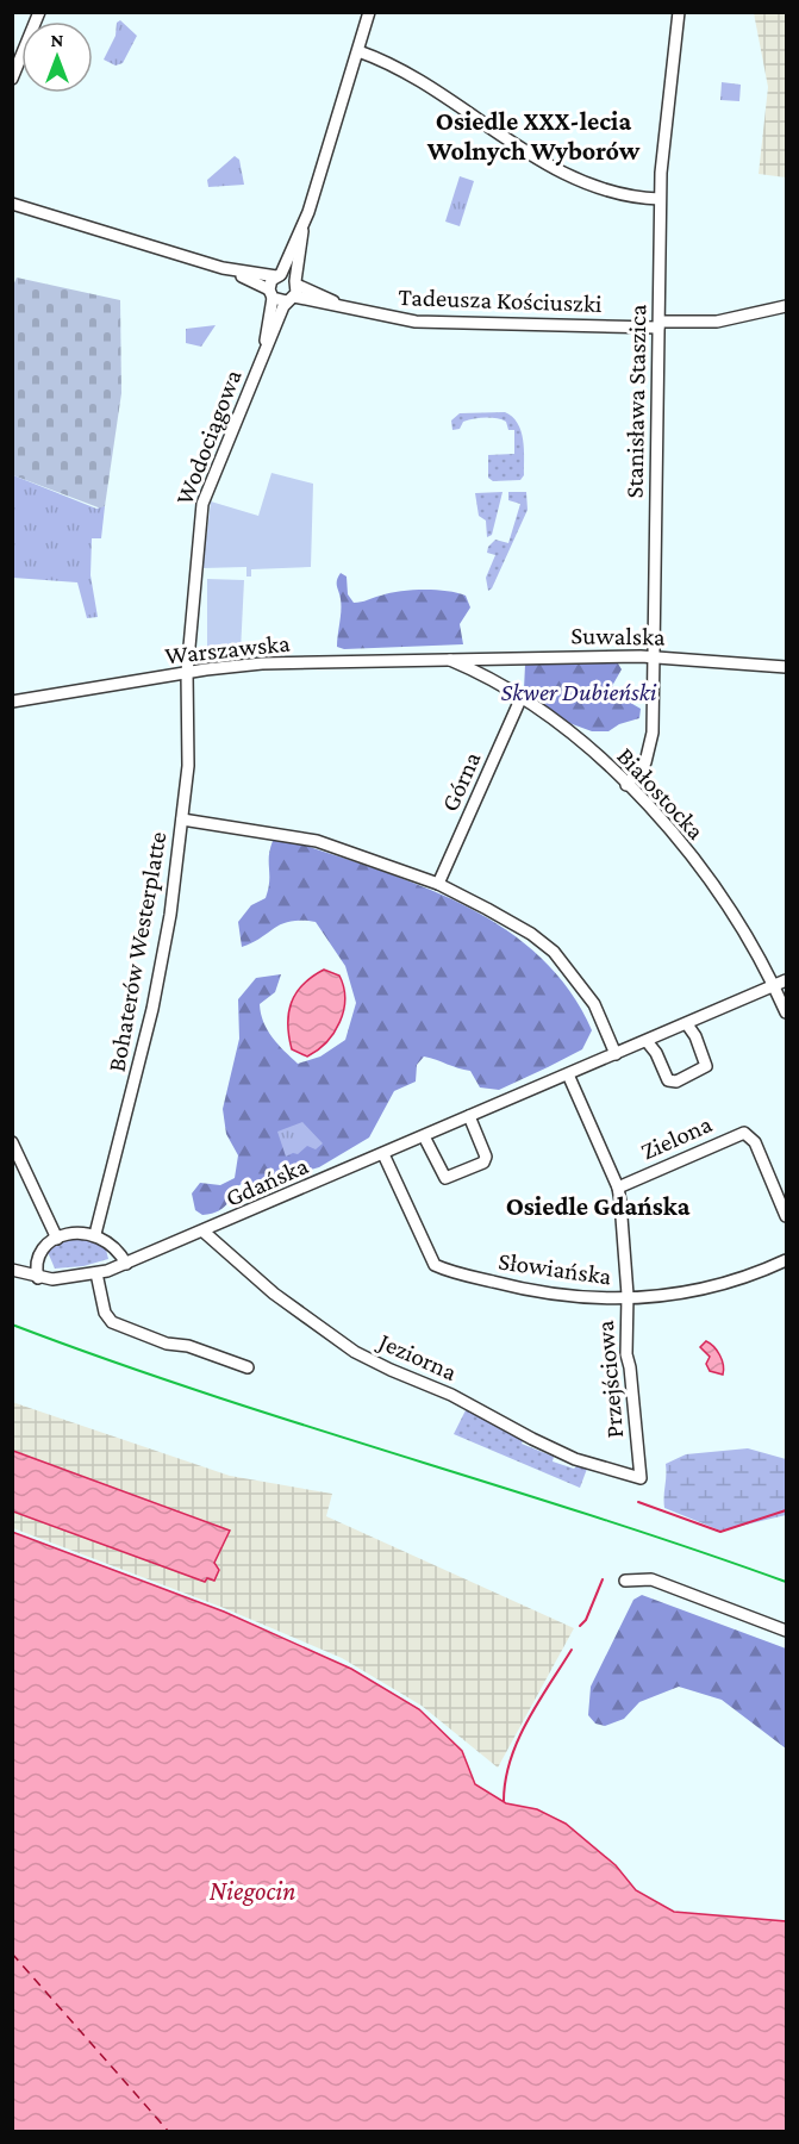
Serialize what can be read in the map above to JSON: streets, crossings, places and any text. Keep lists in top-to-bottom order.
{
  "streets": {
    "street": [
      "Tadeusza Kościuszki",
      "Stanisława Staszica",
      "Wodociągowa",
      "Suwalska",
      "Warszawska",
      "Górna",
      "Białostocka",
      "Bohaterów Westerplatte",
      "Zielona",
      "Gdańska",
      "Słowiańska",
      "Jeziorna",
      "Przejściowa"
    ]
  },
  "crossings": [
    ["Tadeusza Kościuszki", "Stanisława Staszica"],
    ["Tadeusza Kościuszki", "Wodociągowa"],
    ["Stanisława Staszica", "Suwalska"],
    ["Stanisława Staszica", "Białostocka"],
    ["Wodociągowa", "Warszawska"],
    ["Wodociągowa", "Bohaterów Westerplatte"],
    ["Suwalska", "Warszawska"],
    ["Suwalska", "Białostocka"],
    ["Warszawska", "Białostocka"],
    ["Warszawska", "Bohaterów Westerplatte"],
    ["Górna", "Białostocka"],
    ["Białostocka", "Gdańska"],
    ["Zielona", "Przejściowa"],
    ["Gdańska", "Słowiańska"],
    ["Gdańska", "Jeziorna"],
    ["Gdańska", "Przejściowa"],
    ["Słowiańska", "Przejściowa"],
    ["Jeziorna", "Przejściowa"]
  ],
  "districts": ["Osiedle XXX-lecia Wolnych Wyborów", "Osiedle Gdańska"],
  "water": ["Niegocin"],
  "parks": ["Skwer Dubieński"],
  "north": "top"
}
